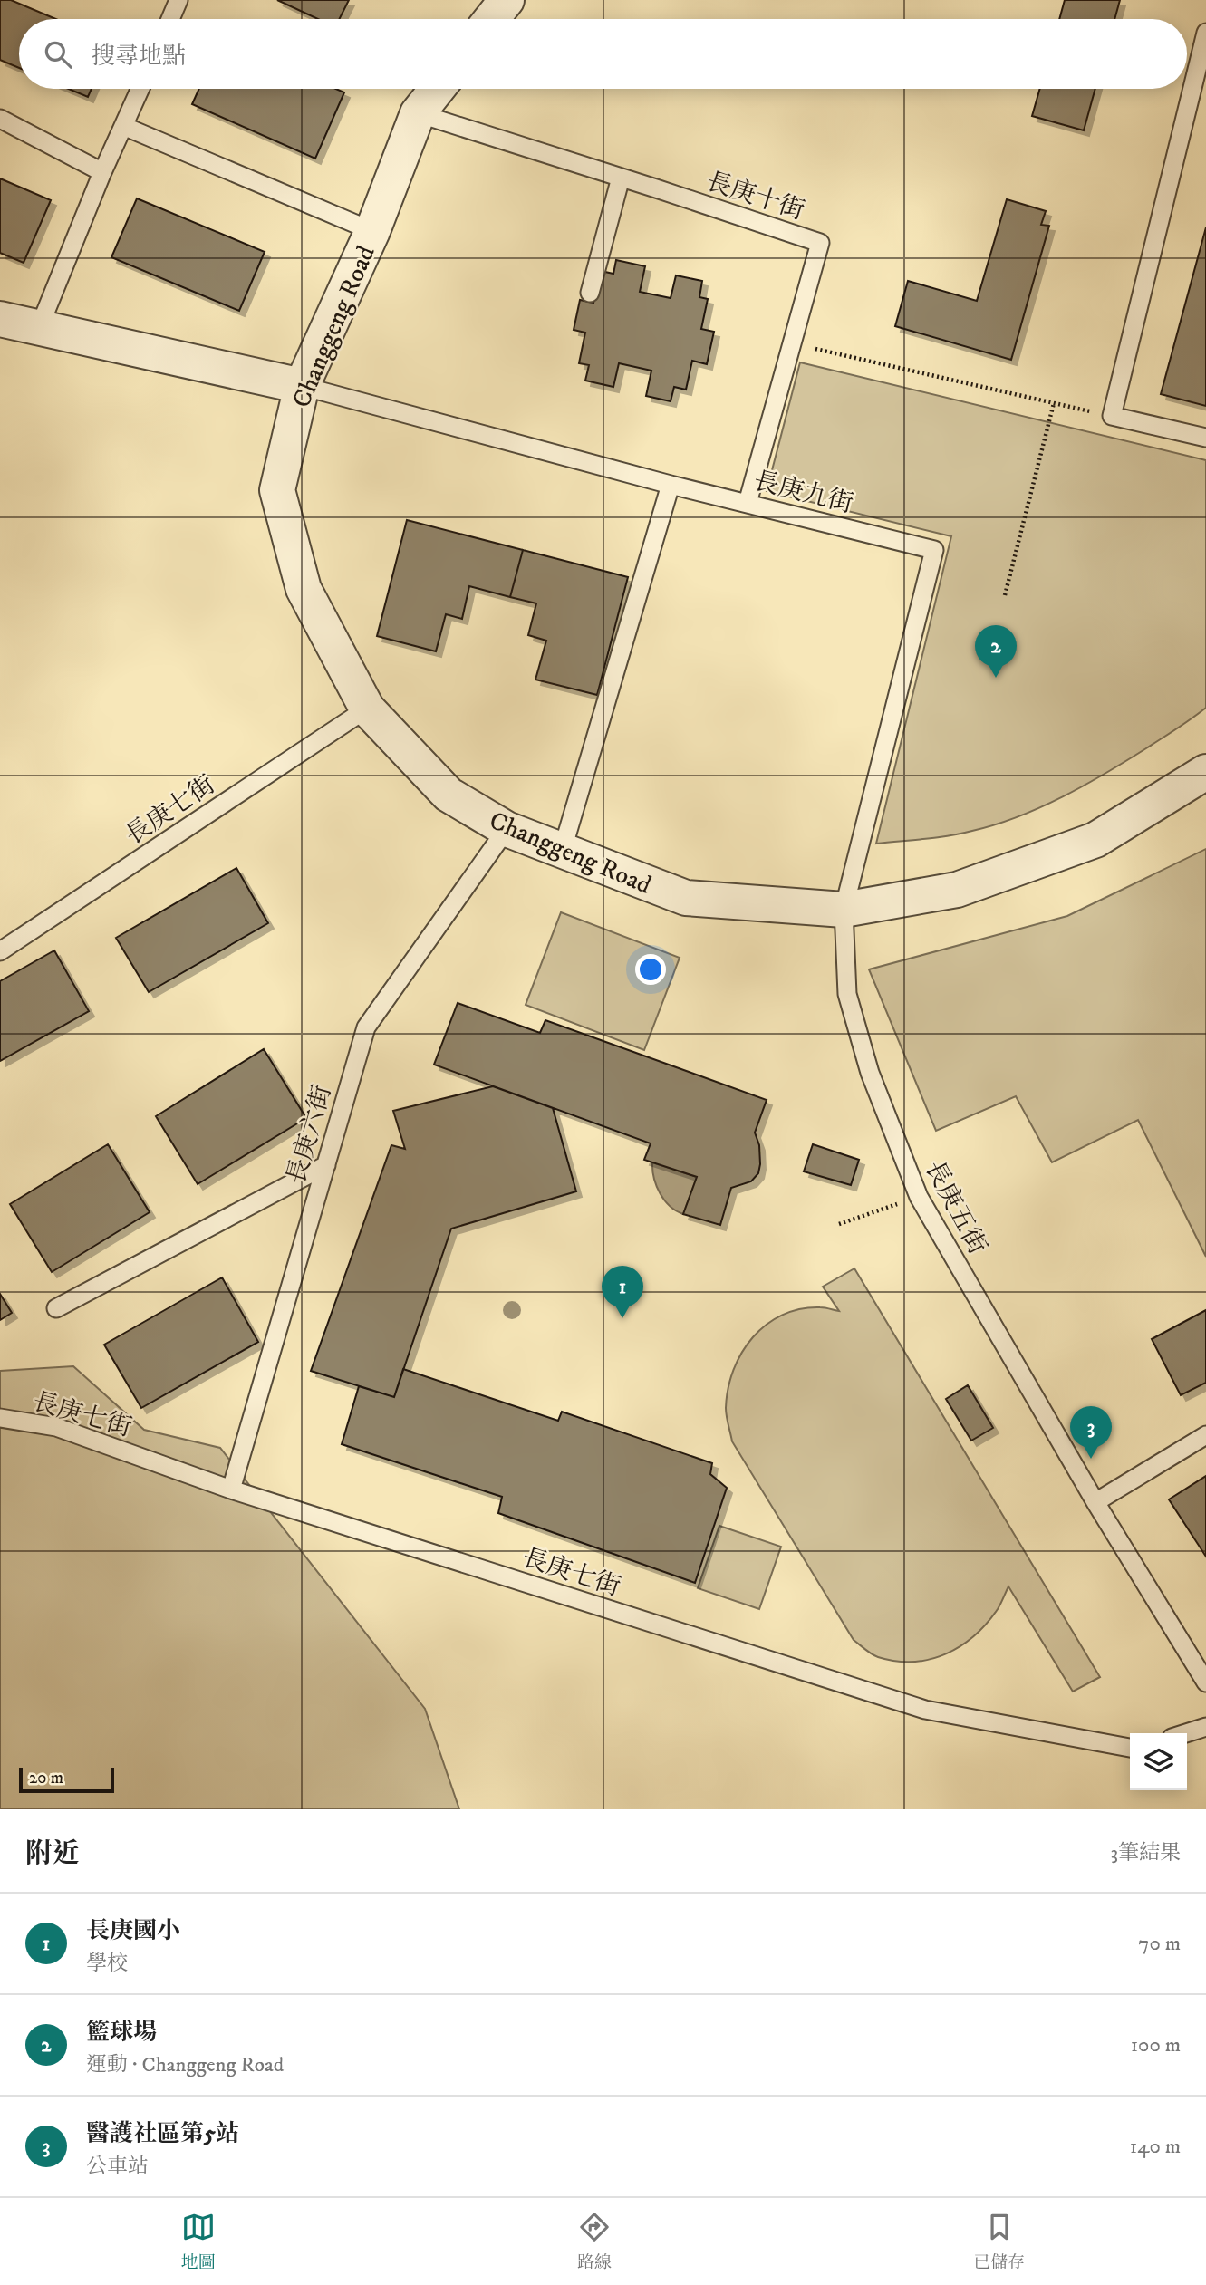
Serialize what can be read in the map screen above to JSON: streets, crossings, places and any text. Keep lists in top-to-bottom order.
{
  "streets": {
    "street": ["Changgeng Road"],
    "lane": [
      "長庚十街",
      "長庚九街",
      "長庚七街",
      "長庚六街",
      "長庚五街"
    ]
  },
  "crossings": [
    ["長庚十街", "Changgeng Road"],
    ["長庚十街", "長庚九街"],
    ["Changgeng Road", "長庚九街"],
    ["Changgeng Road", "長庚七街"],
    ["Changgeng Road", "長庚六街"],
    ["Changgeng Road", "長庚五街"],
    ["長庚九街", "長庚五街"],
    ["長庚七街", "長庚六街"]
  ],
  "scale_bar": "20 m",
  "page": {
    "search": "搜尋地點",
    "pins": ["2", "1", "3"],
    "scale": "20 m",
    "heading": ["附近", "3筆結果"],
    "list": [
      {
        "mark": "1",
        "name": "長庚國小",
        "note": "學校",
        "value": "70 m"
      },
      {
        "mark": "2",
        "name": "籃球場",
        "note": "運動 · Changgeng Road",
        "value": "100 m"
      },
      {
        "mark": "3",
        "name": "醫護社區第5站",
        "note": "公車站",
        "value": "140 m"
      }
    ],
    "nav": ["地圖", "路線", "已儲存"]
  }
}
